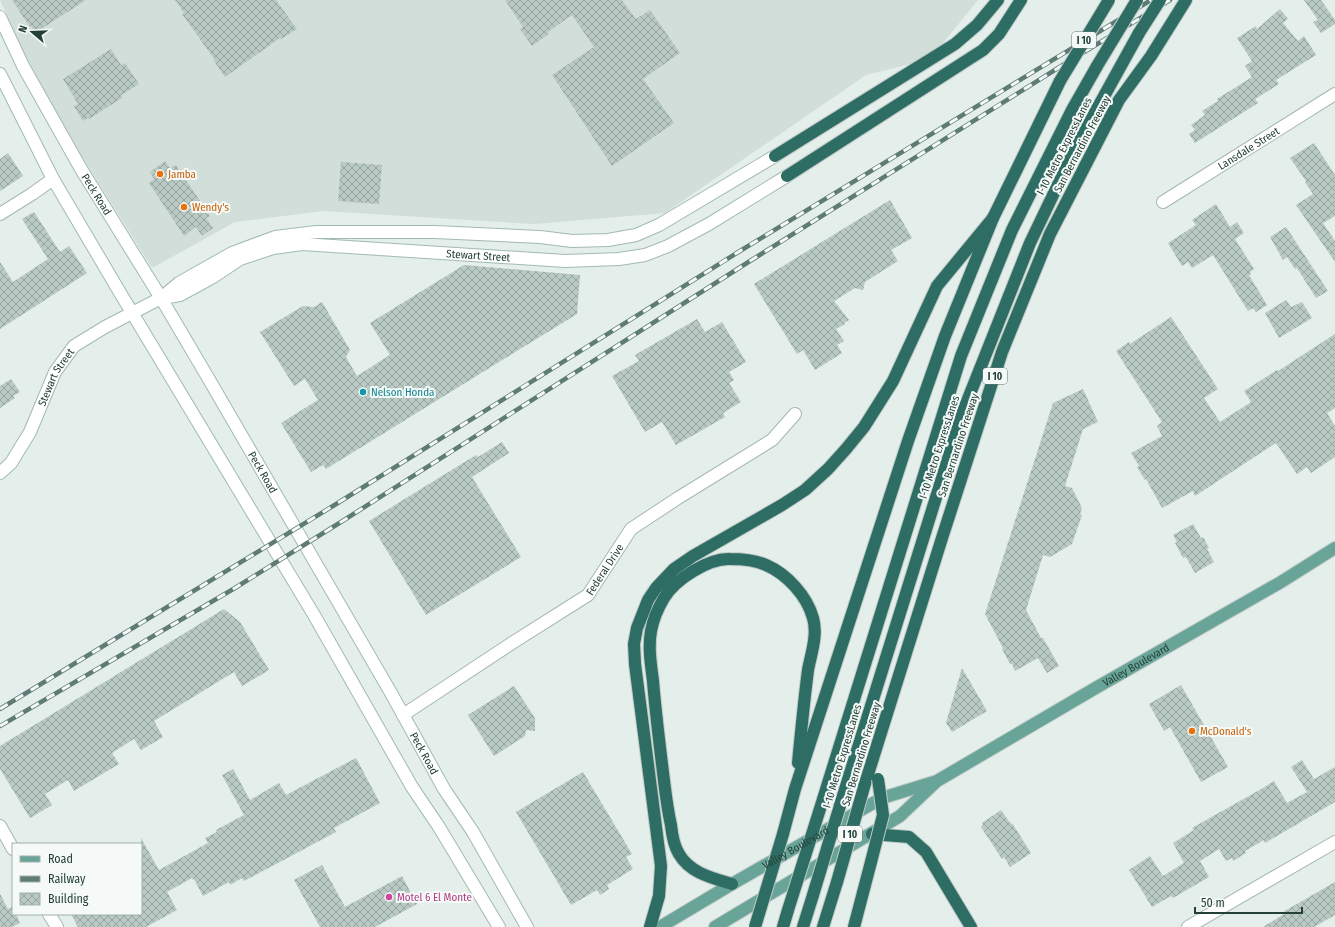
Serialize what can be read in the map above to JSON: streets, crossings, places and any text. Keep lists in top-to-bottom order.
{
  "streets": {
    "highway": ["I 10", "San Bernardino Freeway", "I-10 Metro ExpressLanes"],
    "main road": ["Valley Boulevard"],
    "street": [
      "Lansdale Street",
      "Peck Road",
      "Stewart Street",
      "Federal Drive"
    ]
  },
  "crossings": [
    ["Peck Road", "Stewart Street"],
    ["Peck Road", "Federal Drive"]
  ],
  "places": [
    "Jamba",
    "Wendy's",
    "Nelson Honda",
    "McDonald's",
    "Motel 6 El Monte"
  ],
  "legend": ["Road", "Railway", "Building"],
  "scale_bar": "50 m",
  "north": "left"
}
